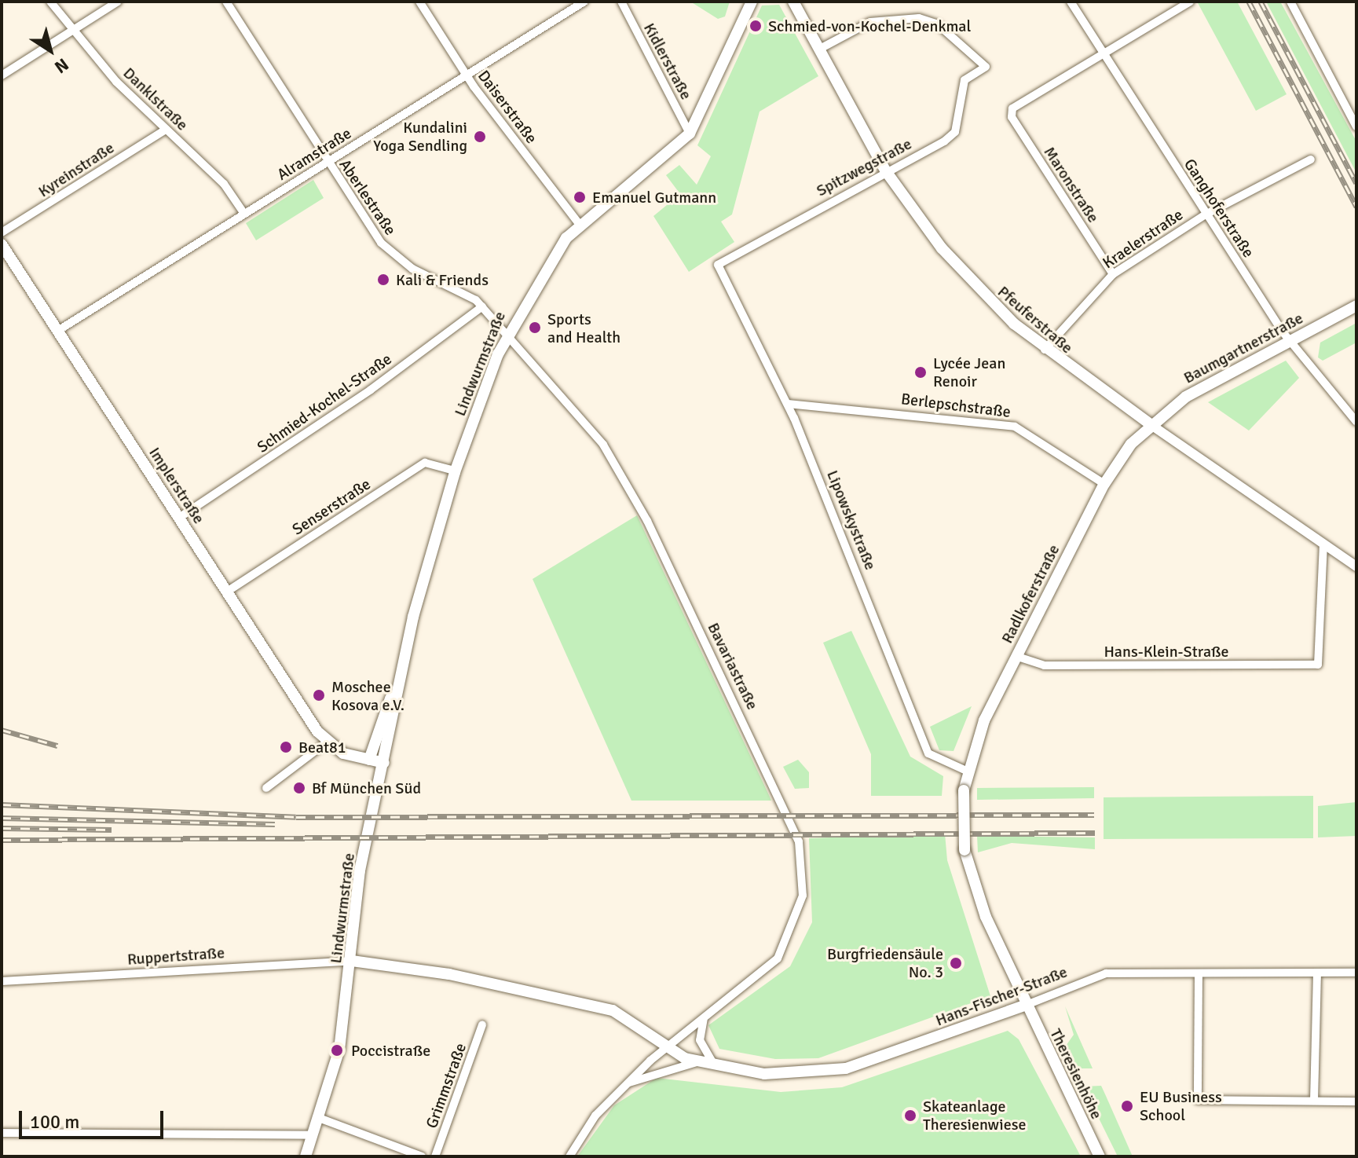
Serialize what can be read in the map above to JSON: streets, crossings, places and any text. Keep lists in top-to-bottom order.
{
  "streets": {
    "main road": [
      "Pfeuferstraße",
      "Baumgartnerstraße",
      "Lindwurmstraße",
      "Implerstraße",
      "Radlkoferstraße",
      "Hans-Fischer-Straße",
      "Theresienhöhe"
    ],
    "street": [
      "Kidlerstraße",
      "Danklstraße",
      "Daiserstraße",
      "Alramstraße",
      "Spitzwegstraße",
      "Kyreinstraße",
      "Maronstraße",
      "Aberlestraße",
      "Ganghoferstraße",
      "Kraelerstraße",
      "Schmied-Kochel-Straße",
      "Berlepschstraße",
      "Senserstraße",
      "Lipowskystraße",
      "Hans-Klein-Straße",
      "Bavariastraße",
      "Ruppertstraße",
      "Grimmstraße"
    ]
  },
  "crossings": [
    ["Kidlerstraße", "Lindwurmstraße"],
    ["Danklstraße", "Alramstraße"],
    ["Danklstraße", "Kyreinstraße"],
    ["Daiserstraße", "Alramstraße"],
    ["Daiserstraße", "Lindwurmstraße"],
    ["Alramstraße", "Aberlestraße"],
    ["Alramstraße", "Implerstraße"],
    ["Spitzwegstraße", "Pfeuferstraße"],
    ["Spitzwegstraße", "Lipowskystraße"],
    ["Maronstraße", "Ganghoferstraße"],
    ["Maronstraße", "Kraelerstraße"],
    ["Aberlestraße", "Lindwurmstraße"],
    ["Aberlestraße", "Schmied-Kochel-Straße"],
    ["Aberlestraße", "Bavariastraße"],
    ["Ganghoferstraße", "Kraelerstraße"],
    ["Ganghoferstraße", "Baumgartnerstraße"],
    ["Kraelerstraße", "Pfeuferstraße"],
    ["Pfeuferstraße", "Baumgartnerstraße"],
    ["Pfeuferstraße", "Radlkoferstraße"],
    ["Pfeuferstraße", "Hans-Klein-Straße"],
    ["Baumgartnerstraße", "Radlkoferstraße"],
    ["Lindwurmstraße", "Senserstraße"],
    ["Lindwurmstraße", "Bavariastraße"],
    ["Lindwurmstraße", "Ruppertstraße"],
    ["Schmied-Kochel-Straße", "Implerstraße"],
    ["Berlepschstraße", "Lipowskystraße"],
    ["Berlepschstraße", "Radlkoferstraße"],
    ["Implerstraße", "Senserstraße"],
    ["Lipowskystraße", "Radlkoferstraße"],
    ["Radlkoferstraße", "Hans-Klein-Straße"],
    ["Radlkoferstraße", "Hans-Fischer-Straße"],
    ["Radlkoferstraße", "Theresienhöhe"],
    ["Bavariastraße", "Hans-Fischer-Straße"],
    ["Hans-Fischer-Straße", "Theresienhöhe"]
  ],
  "places": [
    "Schmied-von-Kochel-Denkmal",
    "Kundalini Yoga Sendling",
    "Emanuel Gutmann",
    "Kali & Friends",
    "Sports and Health",
    "Lycée Jean Renoir",
    "Moschee Kosova e.V.",
    "Beat81",
    "Bf München Süd",
    "Burgfriedensäule No. 3",
    "Poccistraße",
    "EU Business School",
    "Skateanlage Theresienwiese"
  ],
  "scale_bar": "100 m",
  "north": "bottom right"
}
